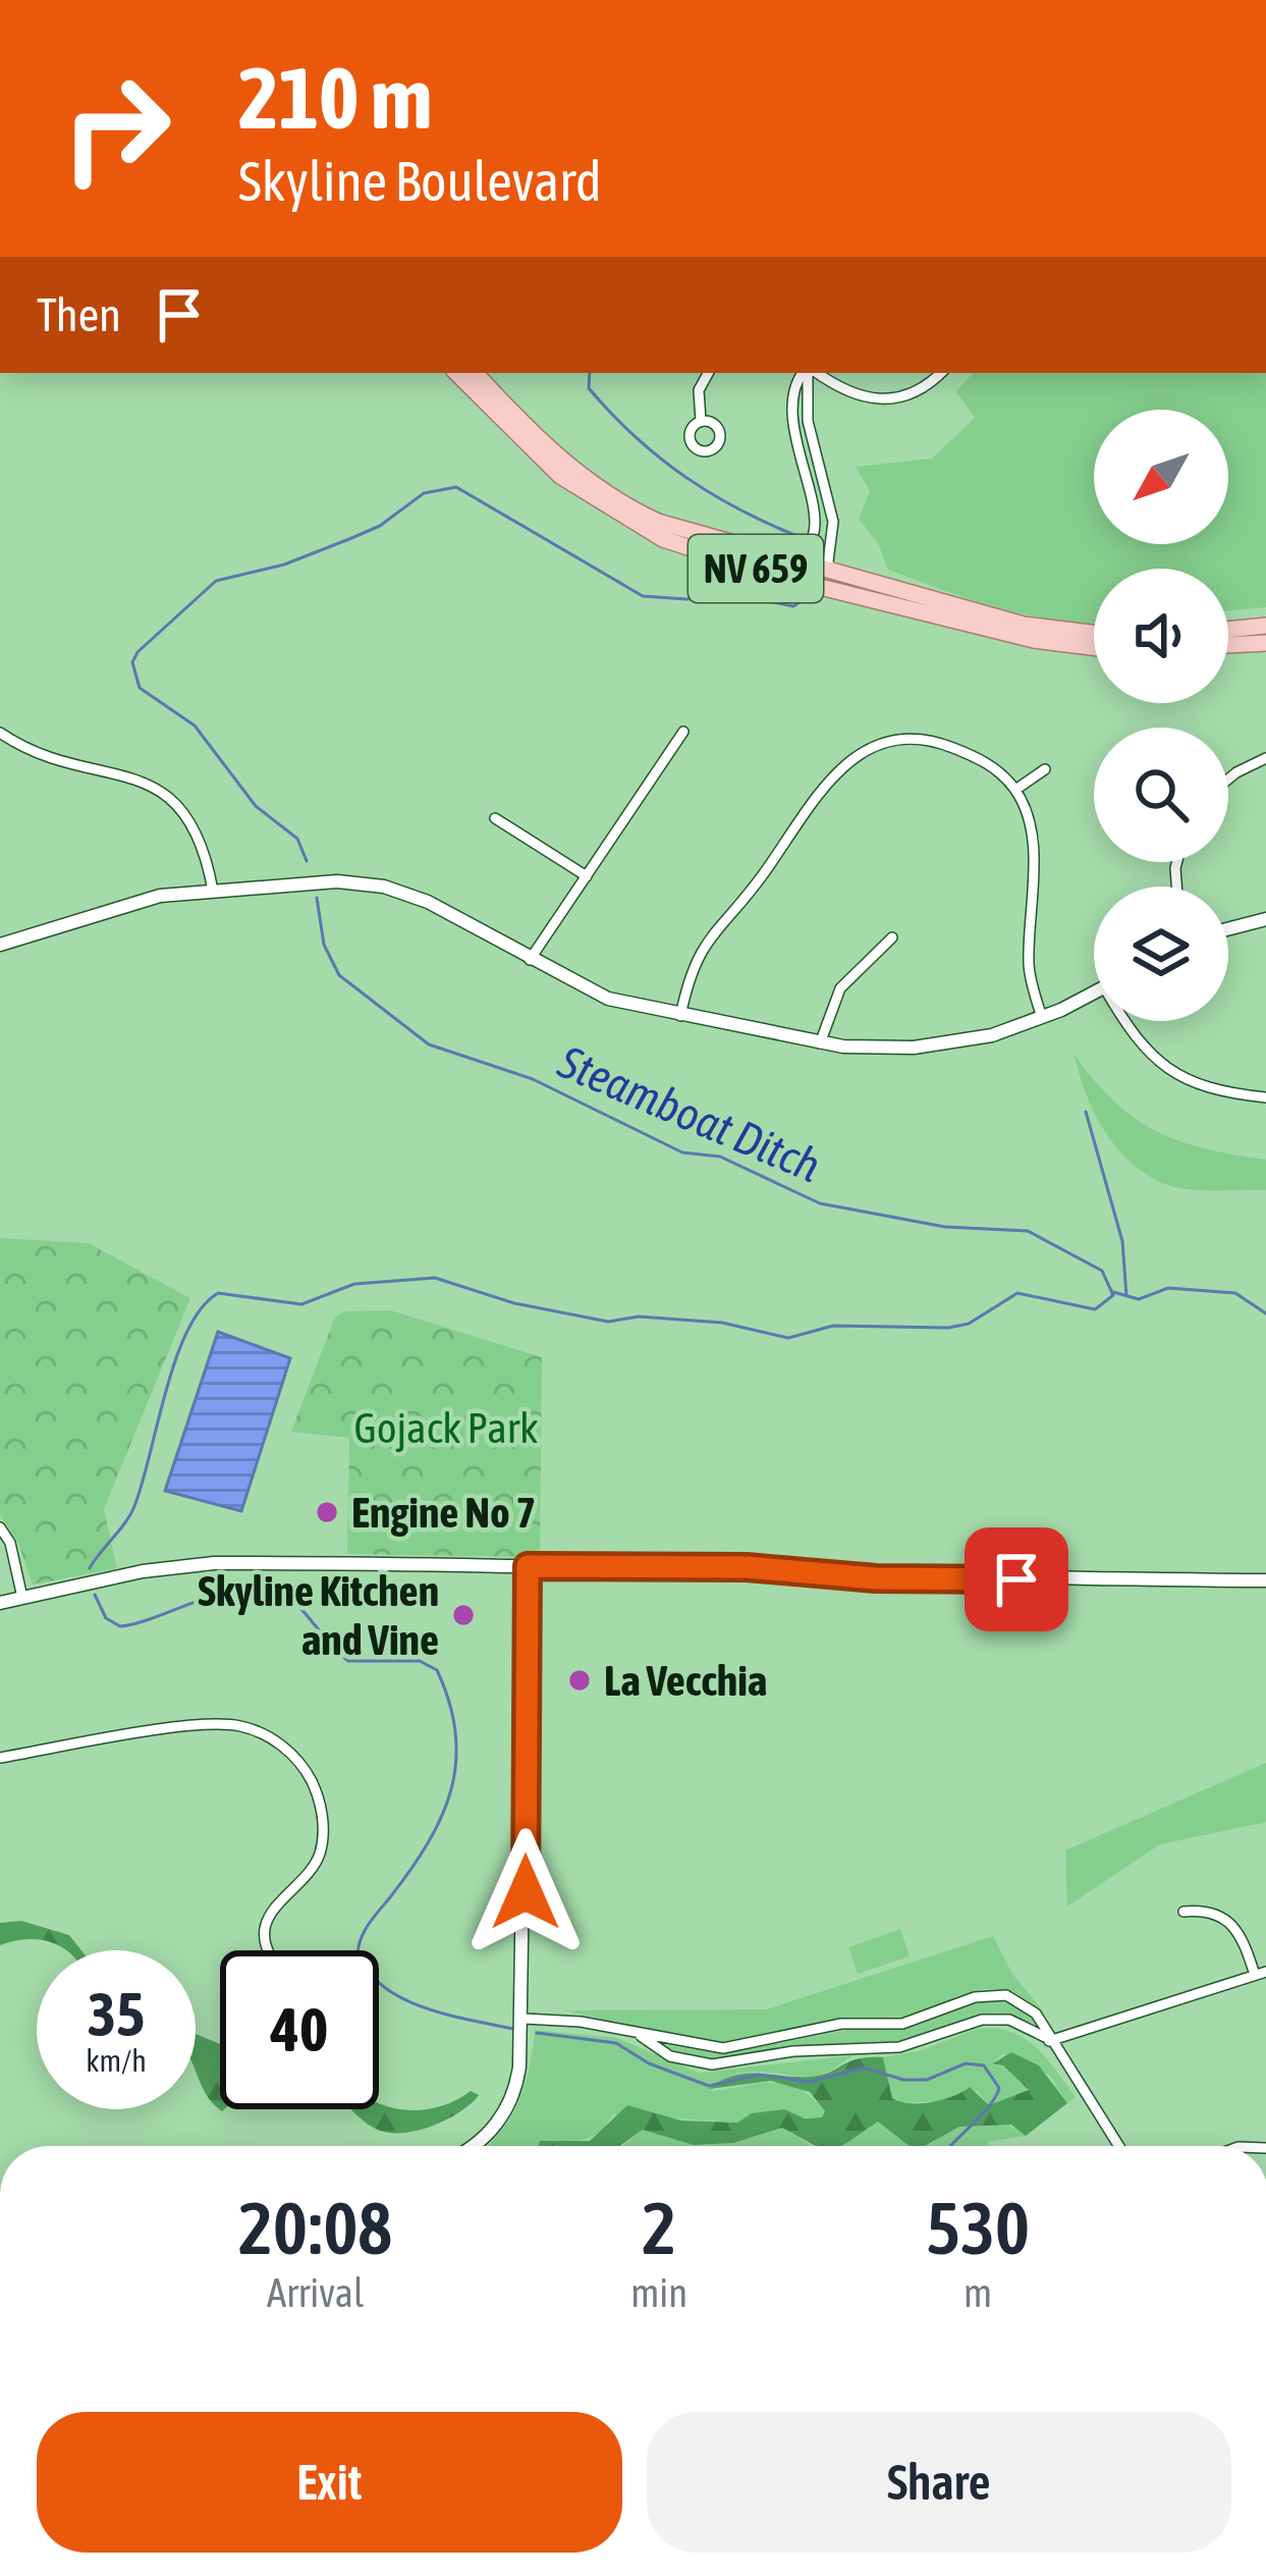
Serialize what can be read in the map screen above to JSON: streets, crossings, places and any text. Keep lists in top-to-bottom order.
{
  "streets": {
    "main road": ["NV 659"]
  },
  "water": ["Steamboat Ditch"],
  "parks": ["Gojack Park"],
  "places": ["Engine No 7", "Skyline Kitchen and Vine", "La Vecchia"],
  "north": "bottom left",
  "page": {
    "turn": ["210 m", "Skyline Boulevard"],
    "then": "Then",
    "speed": "35 km/h",
    "limit": "40",
    "eta": [
      "20:08",
      "Arrival",
      "2",
      "min",
      "530",
      "m"
    ],
    "buttons": ["Exit", "Share"]
  }
}
